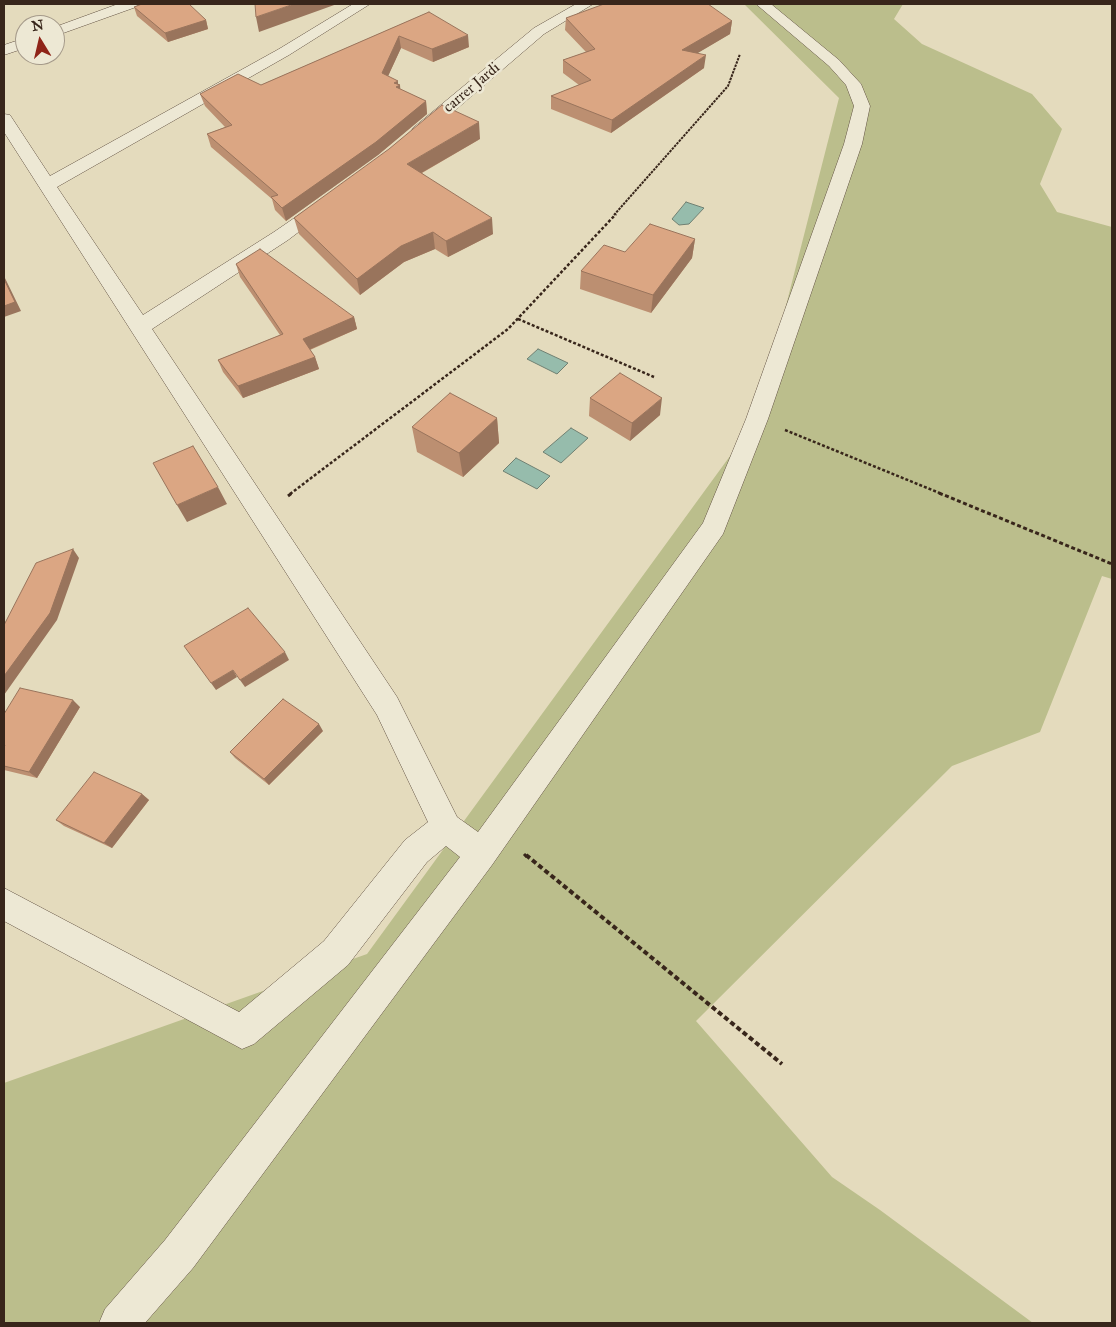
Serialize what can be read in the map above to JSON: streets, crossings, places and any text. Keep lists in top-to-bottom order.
{
  "streets": {
    "street": ["carrer Jardi"]
  },
  "north": "top"
}
